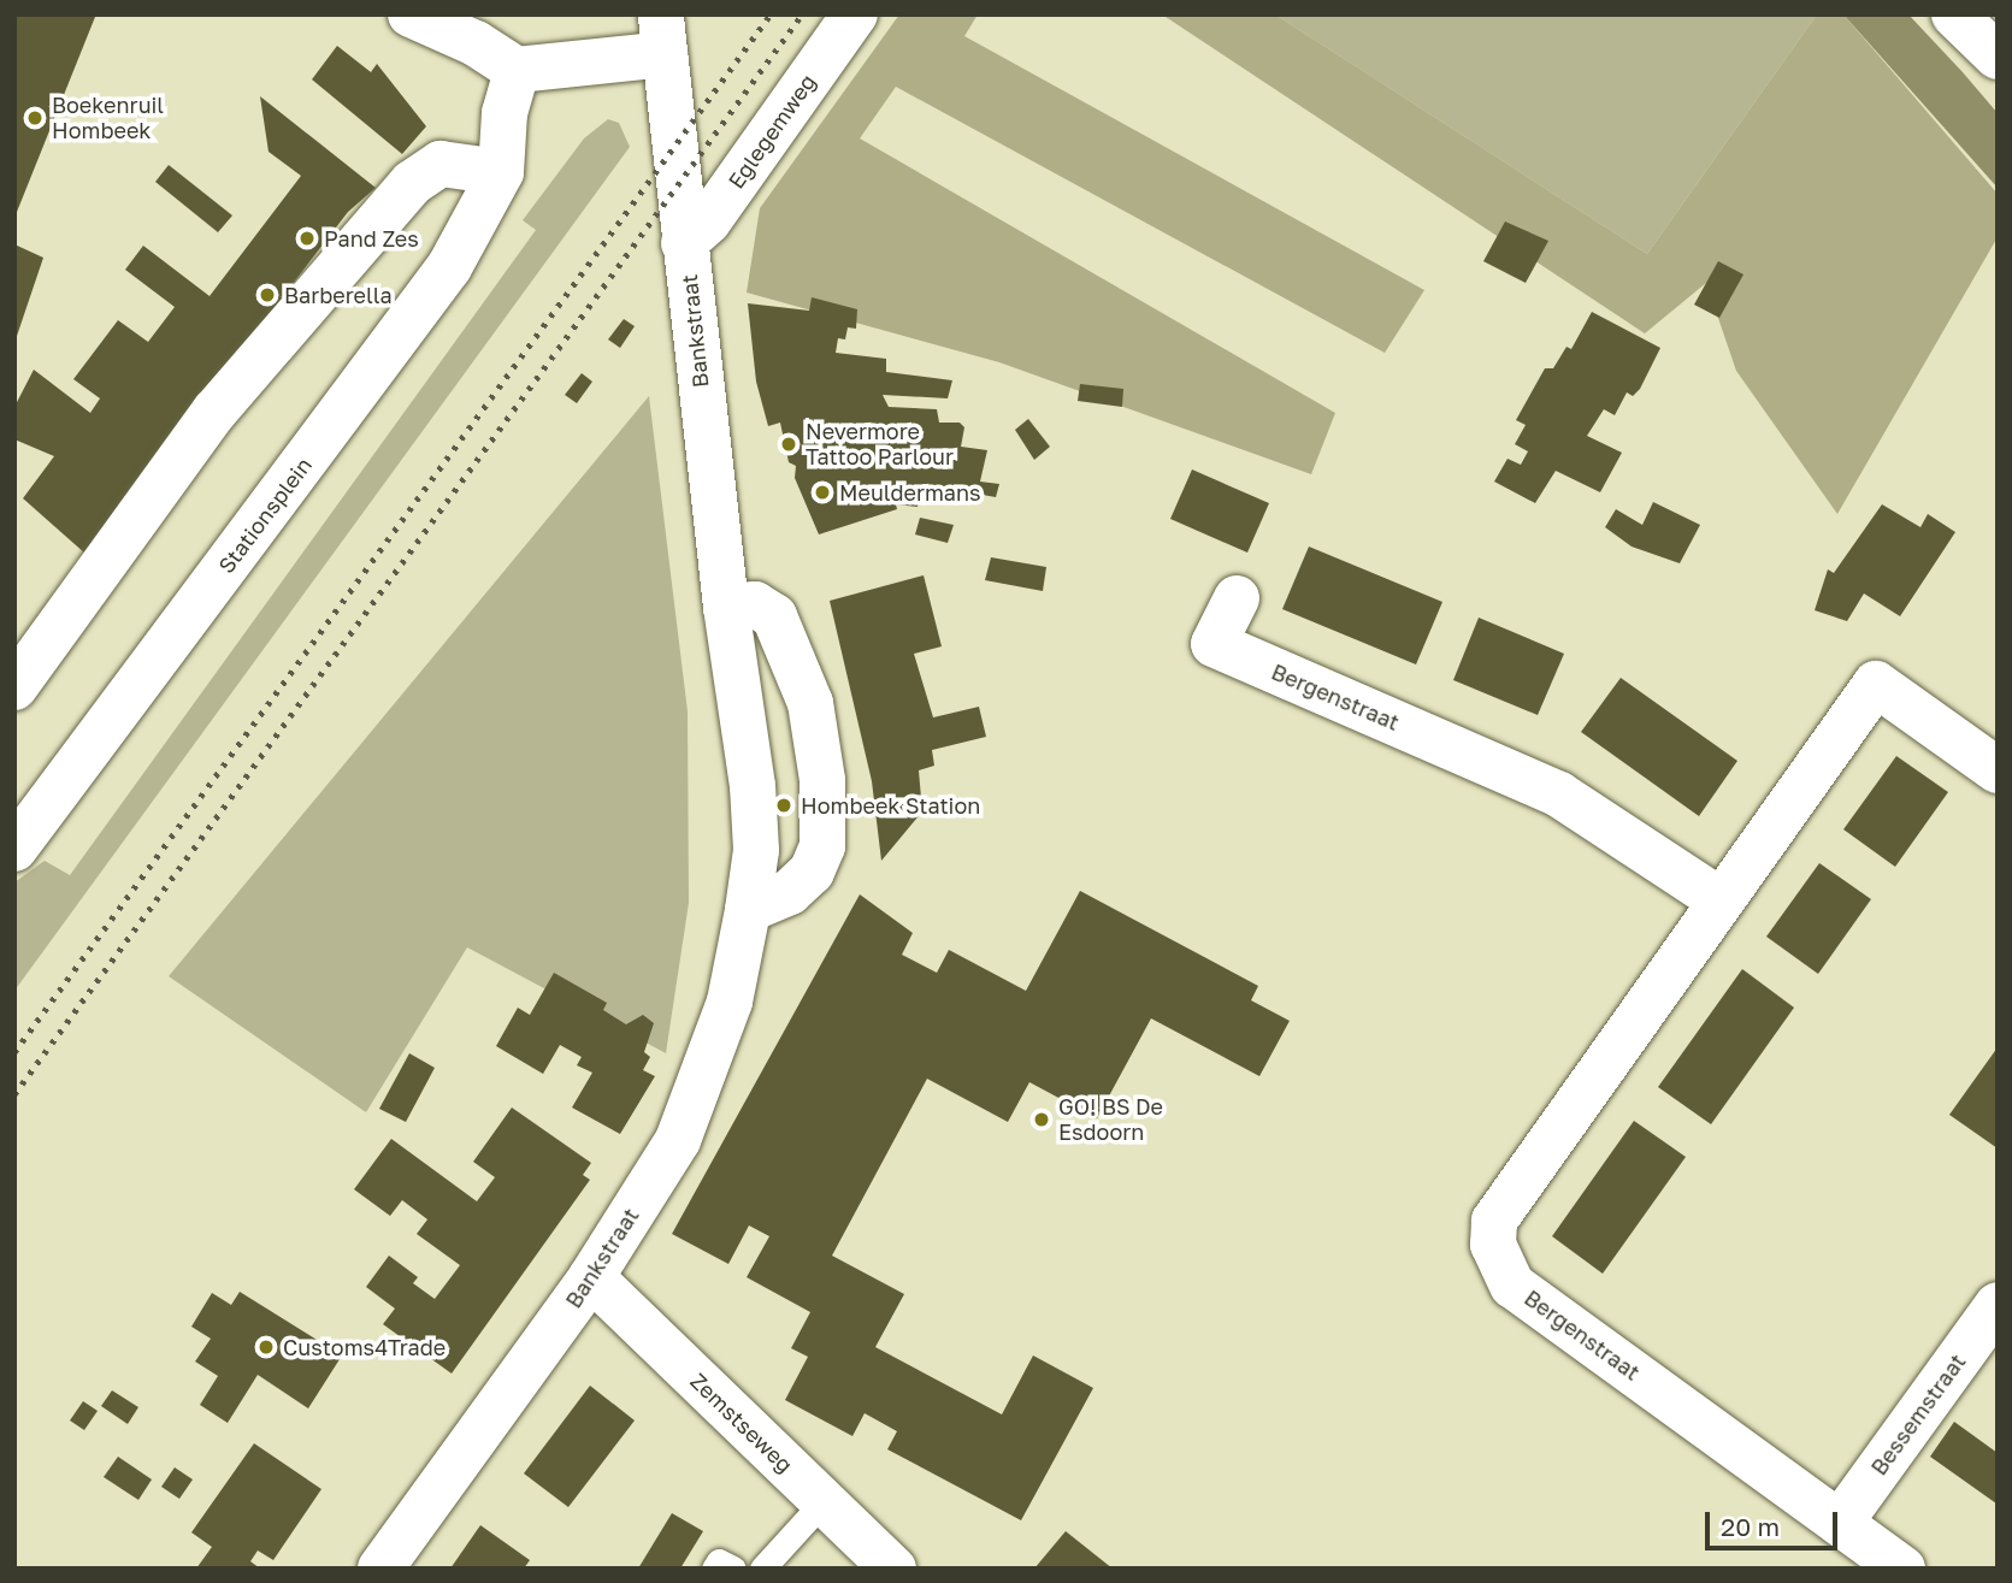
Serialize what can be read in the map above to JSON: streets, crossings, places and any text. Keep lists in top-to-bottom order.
{
  "streets": {
    "street": [
      "Eglegemweg",
      "Bankstraat",
      "Stationsplein",
      "Bergenstraat",
      "Bessemstraat",
      "Zemstseweg"
    ]
  },
  "crossings": [
    ["Eglegemweg", "Bankstraat"],
    ["Bankstraat", "Zemstseweg"],
    ["Bergenstraat", "Bessemstraat"]
  ],
  "places": [
    "Boekenruil Hombeek",
    "Pand Zes",
    "Barberella",
    "Nevermore Tattoo Parlour",
    "Meuldermans",
    "Hombeek Station",
    "GO! BS De Esdoorn",
    "Customs4Trade"
  ],
  "scale_bar": "20 m"
}
